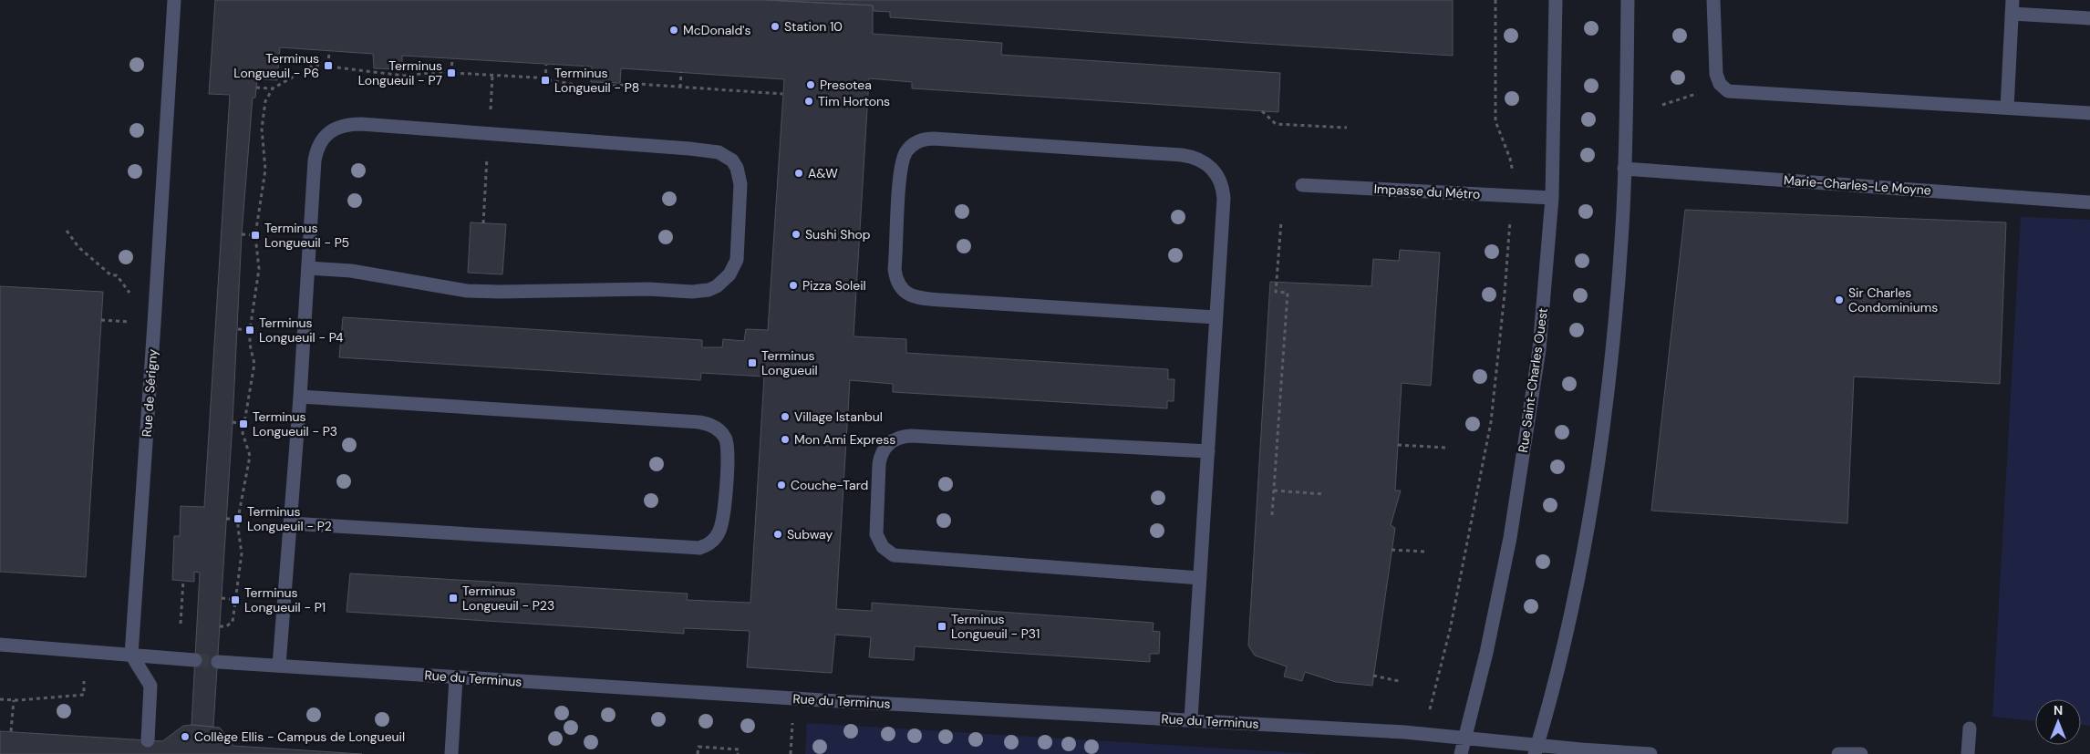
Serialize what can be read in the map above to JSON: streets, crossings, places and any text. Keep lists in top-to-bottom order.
{
  "streets": {
    "street": [
      "Marie-Charles-Le Moyne",
      "Impasse du Métro",
      "Rue Saint-Charles Ouest",
      "Rue de Sérigny",
      "Rue du Terminus"
    ]
  },
  "crossings": [
    ["Impasse du Métro", "Rue Saint-Charles Ouest"],
    ["Rue Saint-Charles Ouest", "Rue du Terminus"]
  ],
  "places": {
    "other": [
      "Station 10",
      "McDonald's",
      "Presotea",
      "Tim Hortons",
      "A&W",
      "Sushi Shop",
      "Pizza Soleil",
      "Sir Charles Condominiums",
      "Village Istanbul",
      "Mon Ami Express",
      "Couche-Tard",
      "Subway",
      "Collège Ellis - Campus de Longueuil"
    ],
    "transit": [
      "Terminus Longueuil - P6",
      "Terminus Longueuil - P7",
      "Terminus Longueuil - P8",
      "Terminus Longueuil - P5",
      "Terminus Longueuil - P4",
      "Terminus Longueuil",
      "Terminus Longueuil - P3",
      "Terminus Longueuil - P2",
      "Terminus Longueuil - P23",
      "Terminus Longueuil - P1",
      "Terminus Longueuil - P31"
    ]
  },
  "north": "top"
}
